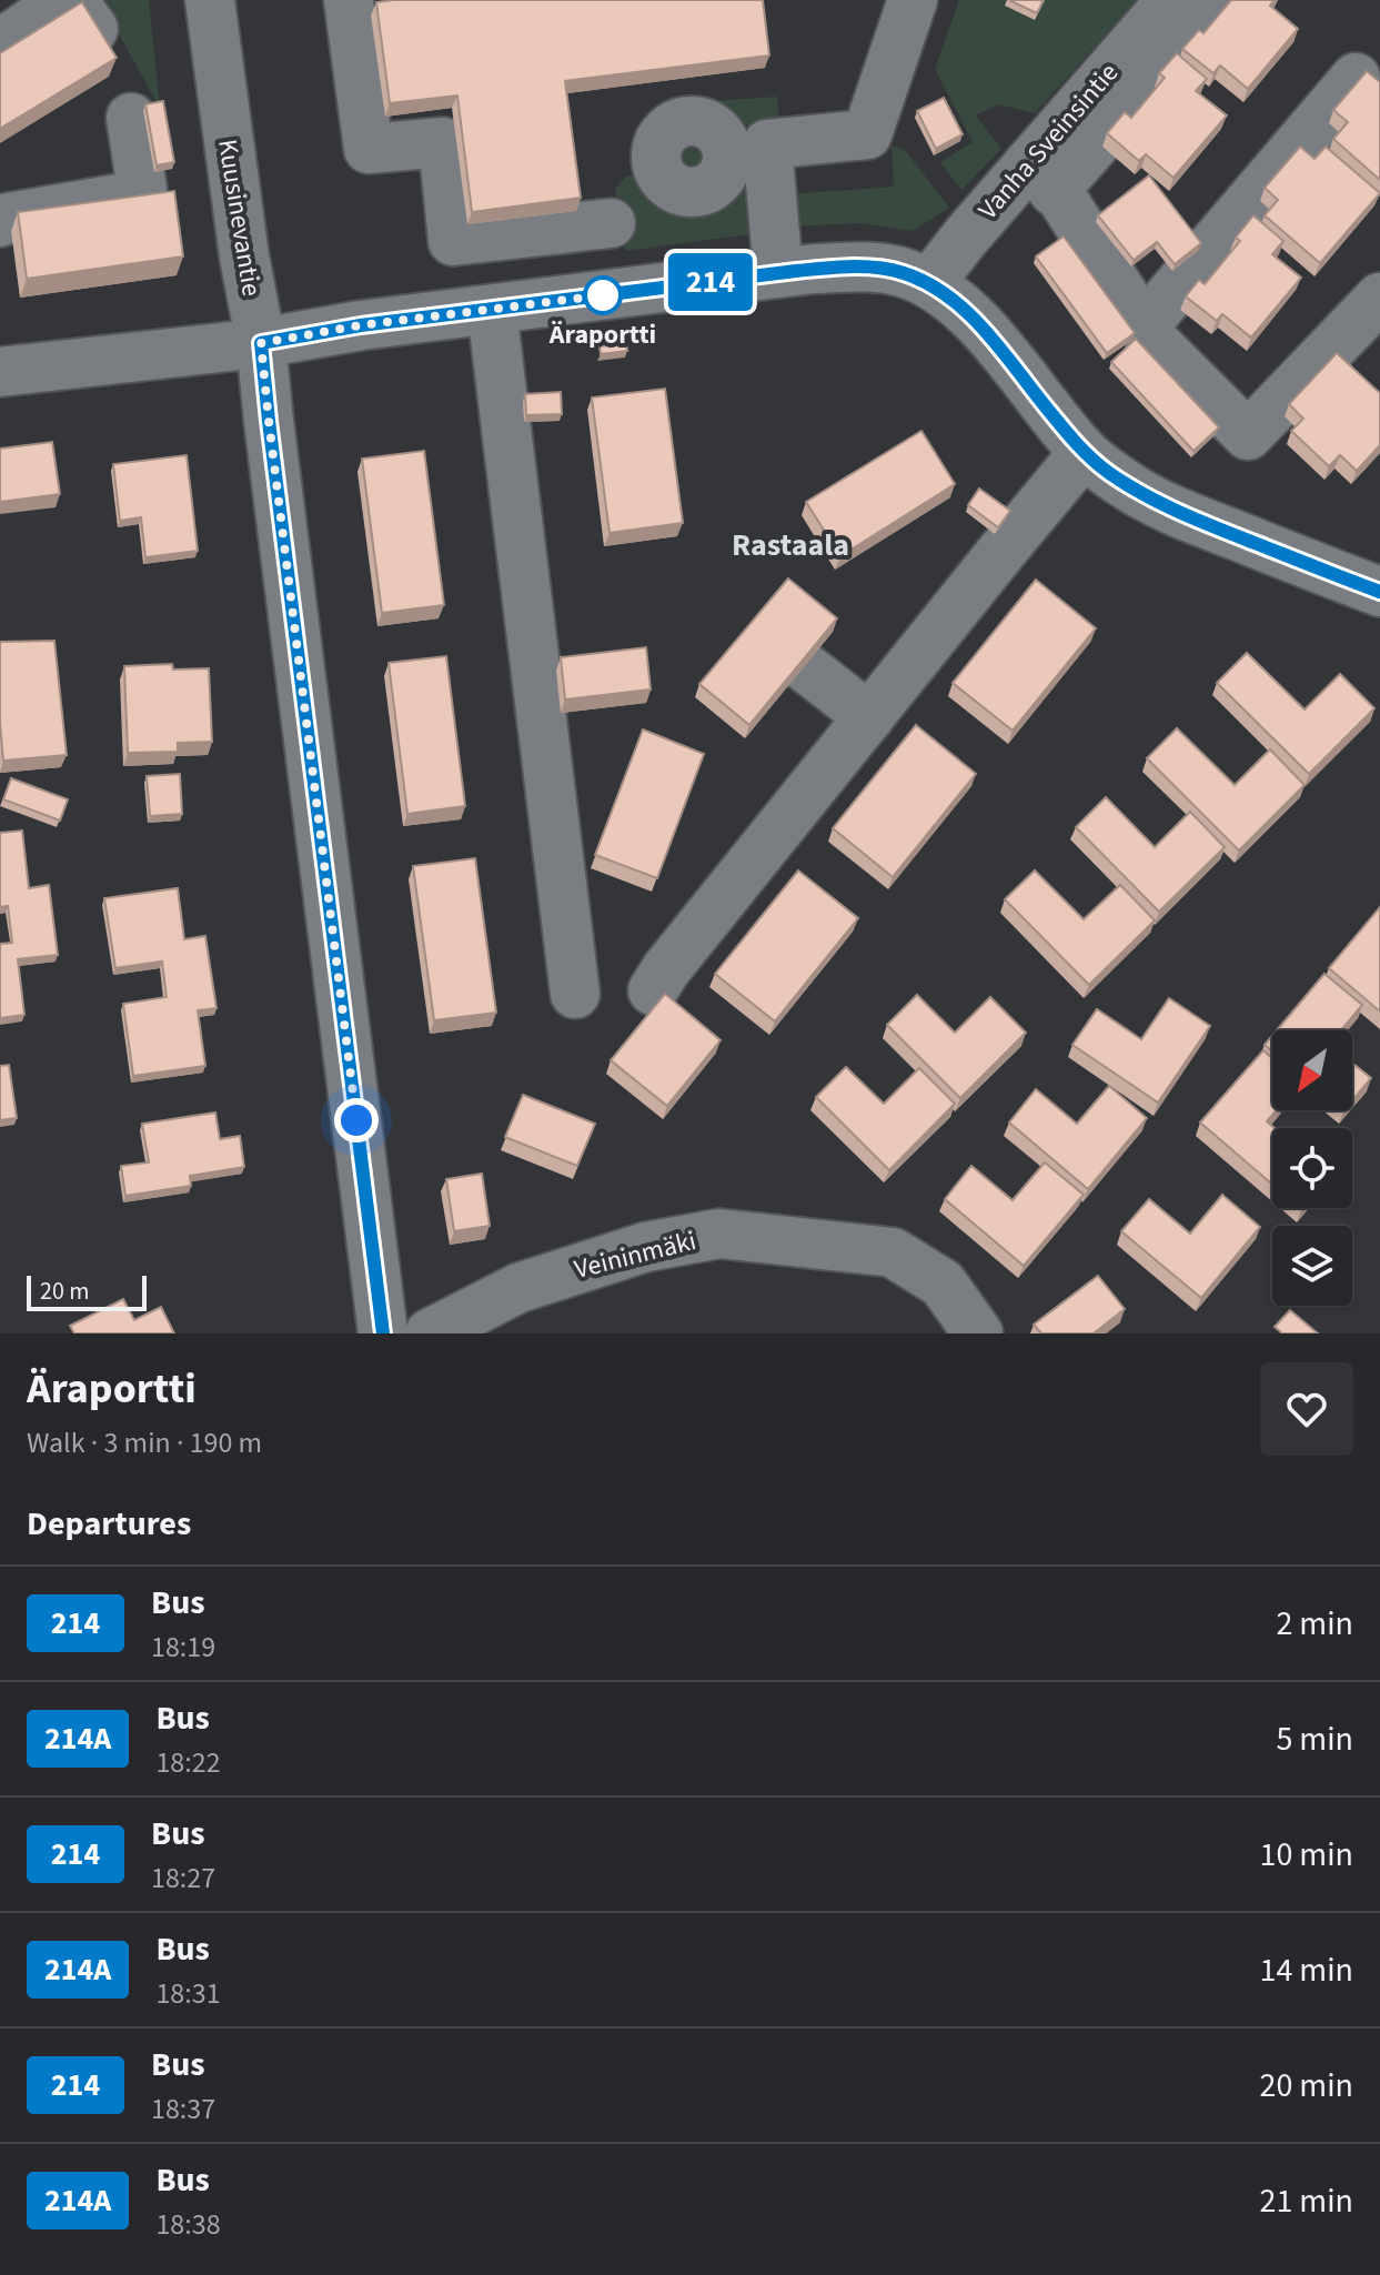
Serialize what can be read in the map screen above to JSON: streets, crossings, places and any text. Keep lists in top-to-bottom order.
{
  "streets": {
    "street": ["Vanha Sveinsintie", "Kuusinevantie", "Veininmäki"]
  },
  "districts": ["Rastaala"],
  "places": ["Äraportti"],
  "lines": ["bus line 214"],
  "scale_bar": "20 m",
  "north": "bottom left",
  "page": {
    "on_map": "214",
    "scale": "20 m",
    "heading": [
      ["Äraportti", "Walk · 3 min · 190 m"],
      "Departures"
    ],
    "list": [
      {
        "mark": "214",
        "name": "Bus",
        "note": "18:19",
        "value": "2 min"
      },
      {
        "mark": "214A",
        "name": "Bus",
        "note": "18:22",
        "value": "5 min"
      },
      {
        "mark": "214",
        "name": "Bus",
        "note": "18:27",
        "value": "10 min"
      },
      {
        "mark": "214A",
        "name": "Bus",
        "note": "18:31",
        "value": "14 min"
      },
      {
        "mark": "214",
        "name": "Bus",
        "note": "18:37",
        "value": "20 min"
      },
      {
        "mark": "214A",
        "name": "Bus",
        "note": "18:38",
        "value": "21 min"
      }
    ]
  }
}
